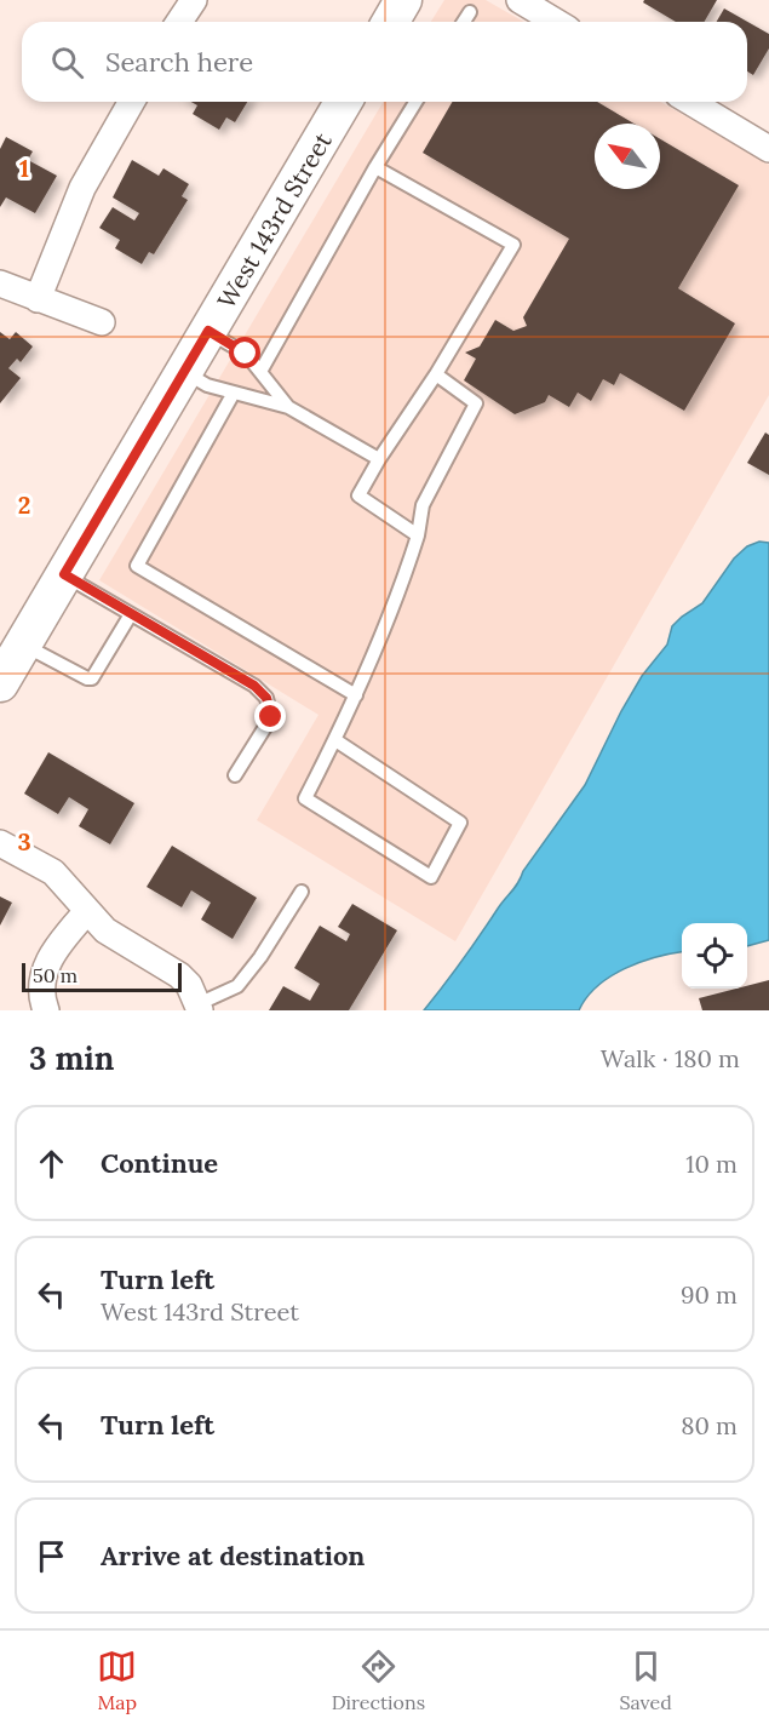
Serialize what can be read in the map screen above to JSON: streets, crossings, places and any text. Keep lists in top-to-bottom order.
{
  "streets": {
    "main road": ["West 143rd Street"]
  },
  "scale_bar": "50 m",
  "north": "top left",
  "page": {
    "search": "Search here",
    "scale": "50 m",
    "heading": ["3 min", "Walk · 180 m"],
    "list": [
      ["Continue", "10 m"],
      ["Turn left", "West 143rd Street", "90 m"],
      ["Turn left", "80 m"],
      "Arrive at destination"
    ],
    "nav": ["Map", "Directions", "Saved"]
  },
  "grid": {
    "rows": ["1", "2", "3"]
  }
}
